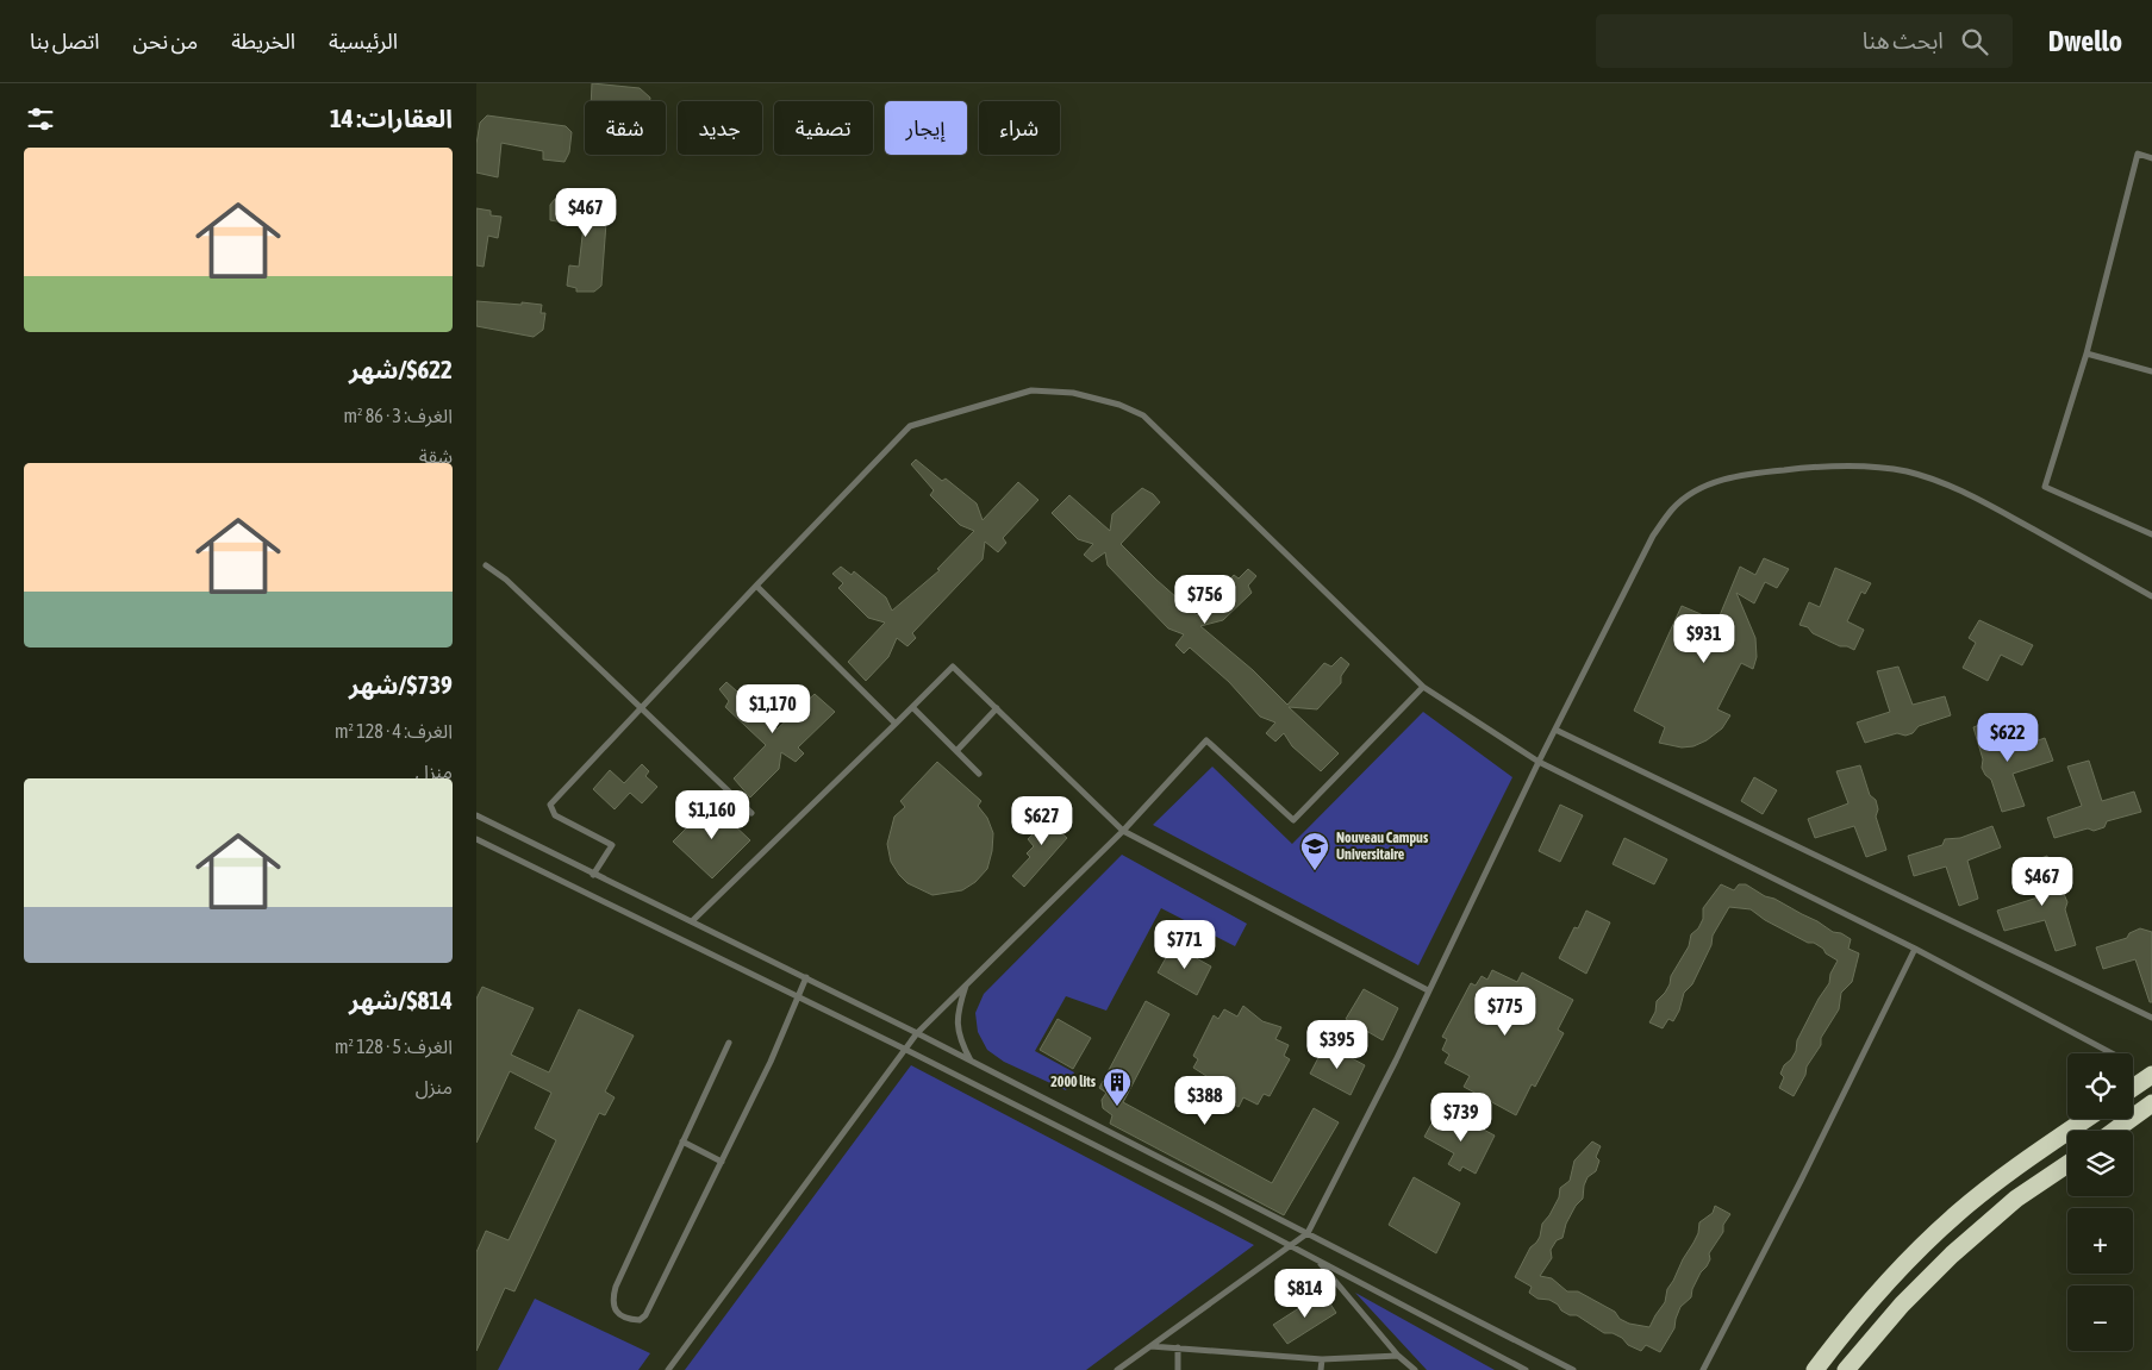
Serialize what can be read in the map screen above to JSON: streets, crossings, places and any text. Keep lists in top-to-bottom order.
{
  "places": {
    "school or university": ["Nouveau Campus Universitaire"],
    "building": ["2000 lits"]
  },
  "page": {
    "header": "Dwello",
    "search": "ابحث هنا",
    "nav": [
      "الرئيسية",
      "الخريطة",
      "من نحن",
      "اتصل بنا"
    ],
    "heading": "العقارات: 14",
    "chip": [
      "شراء",
      "إيجار",
      "تصفية",
      "جديد",
      "شقة"
    ],
    "list": [
      {
        "name": "$622/شهر",
        "note": "الغرف: 3 · 86 m² · شقة"
      },
      {
        "name": "$739/شهر",
        "note": "الغرف: 4 · 128 m² · منزل"
      },
      {
        "name": "$814/شهر",
        "note": "الغرف: 5 · 128 m² · منزل"
      }
    ],
    "price": [
      "$467",
      "$756",
      "$931",
      "$1,170",
      "$622",
      "$1,160",
      "$627",
      "$467",
      "$771",
      "$775",
      "$395",
      "$388",
      "$739",
      "$814"
    ],
    "map_buttons": ["+", "−"]
  }
}
